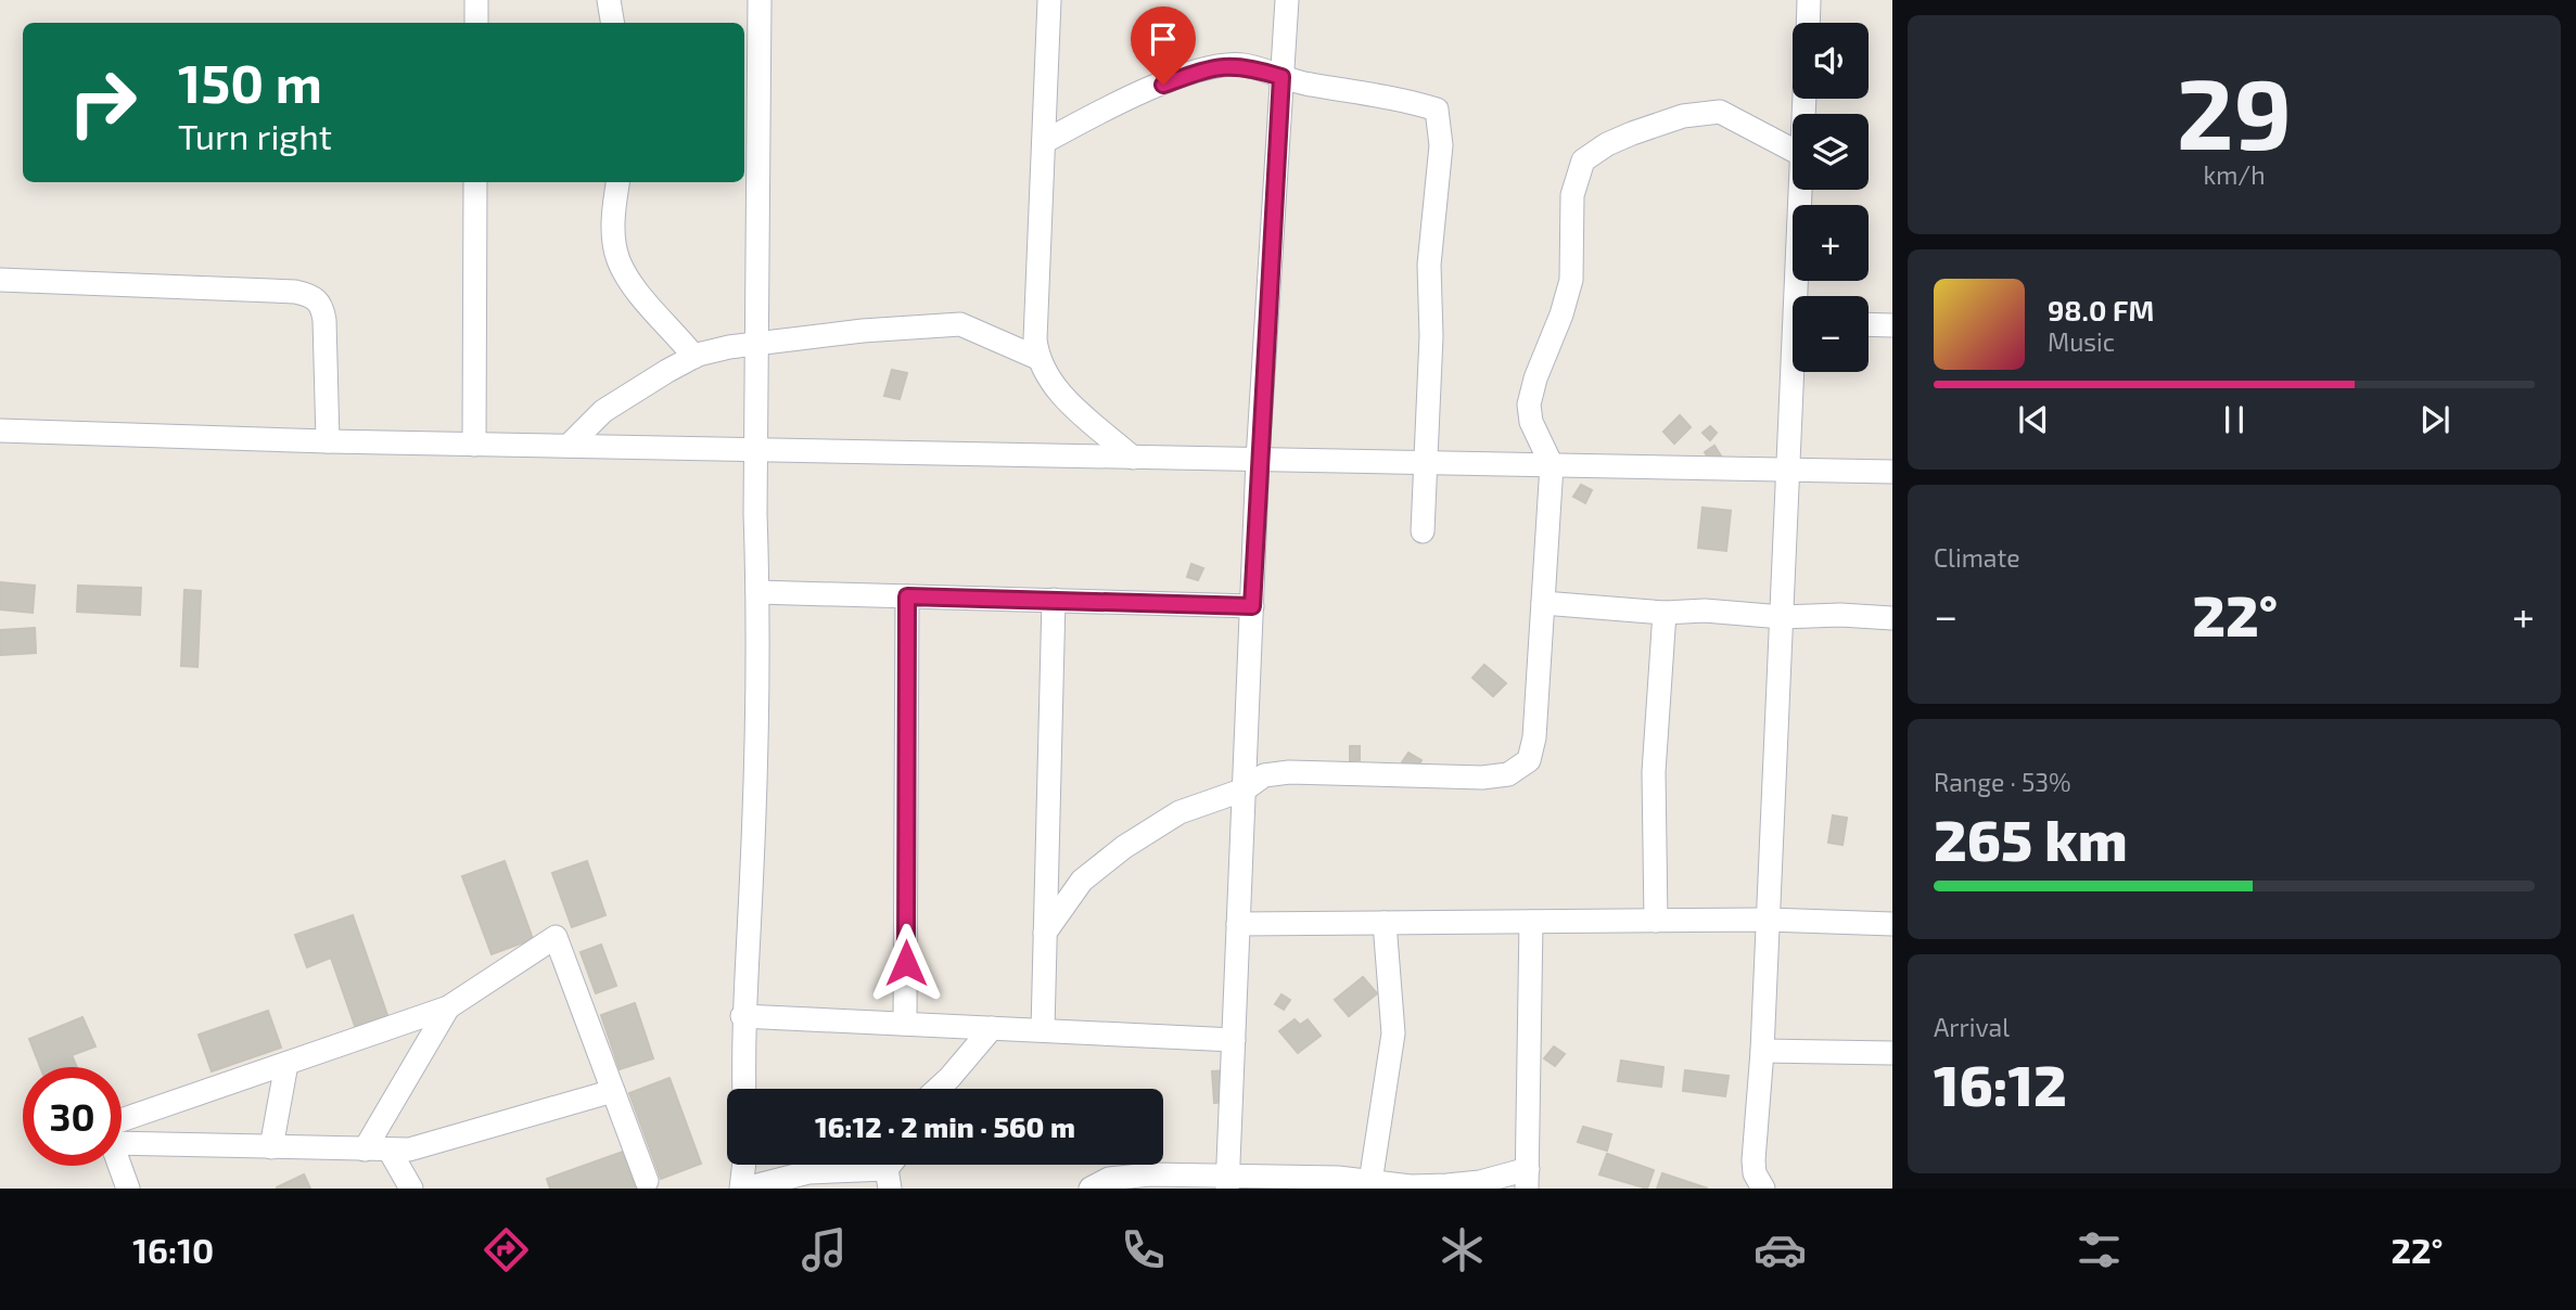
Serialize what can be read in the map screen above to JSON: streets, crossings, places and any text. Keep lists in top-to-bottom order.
{
  "page": {
    "tile": [
      ["29", "km/h"],
      "Climate",
      ["Range · 53%", "265 km"],
      ["Arrival", "16:12"]
    ],
    "map_buttons": ["+", "−"],
    "turn": ["150 m", "Turn right"],
    "song": ["98.0 FM", "Music"],
    "heat": ["−", "22°", "+"],
    "limit": "30",
    "trip": "16:12 · 2 min · 560 m",
    "tabs": ["16:10", "22°"]
  }
}
